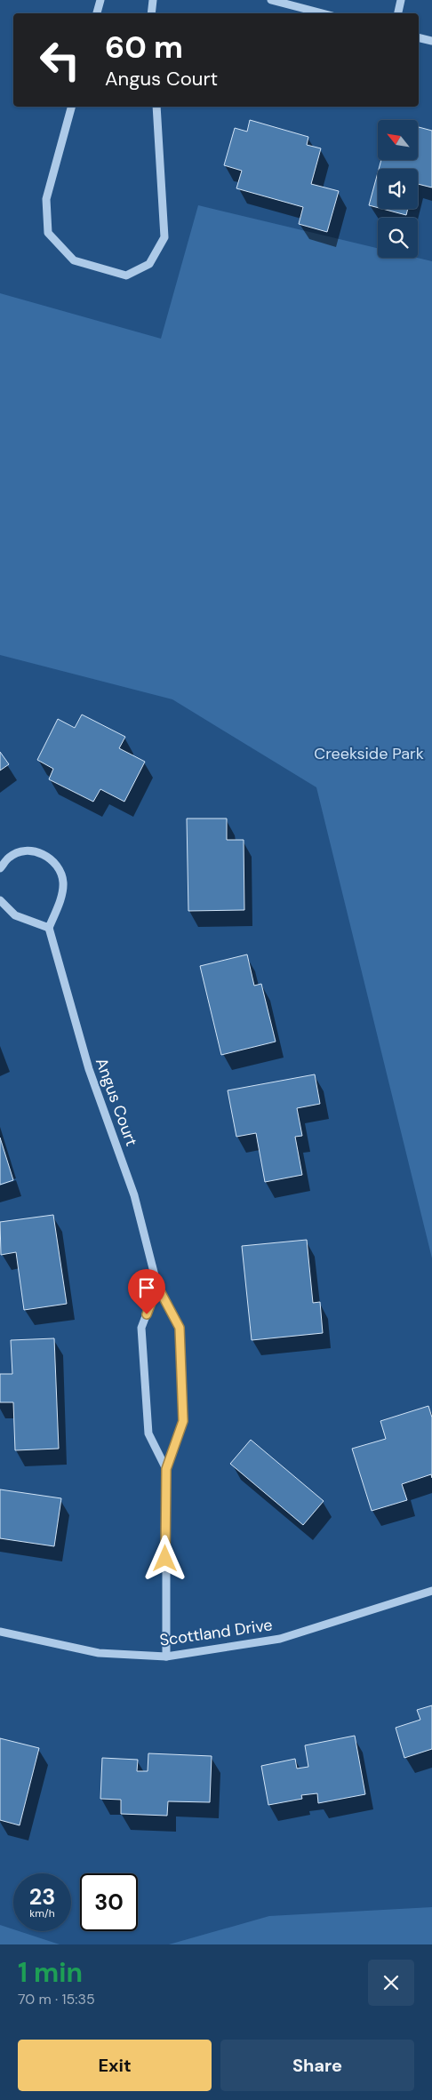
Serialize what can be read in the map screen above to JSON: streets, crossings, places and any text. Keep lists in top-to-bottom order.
{
  "streets": {
    "street": ["Angus Court", "Scottland Drive"]
  },
  "crossings": [
    ["Angus Court", "Scottland Drive"]
  ],
  "parks": ["Creekside Park"],
  "north": "top left",
  "page": {
    "turn": ["60 m", "Angus Court"],
    "speed": "23 km/h",
    "limit": "30",
    "heading": ["1 min", "70 m · 15:35"],
    "buttons": ["Exit", "Share"]
  }
}
